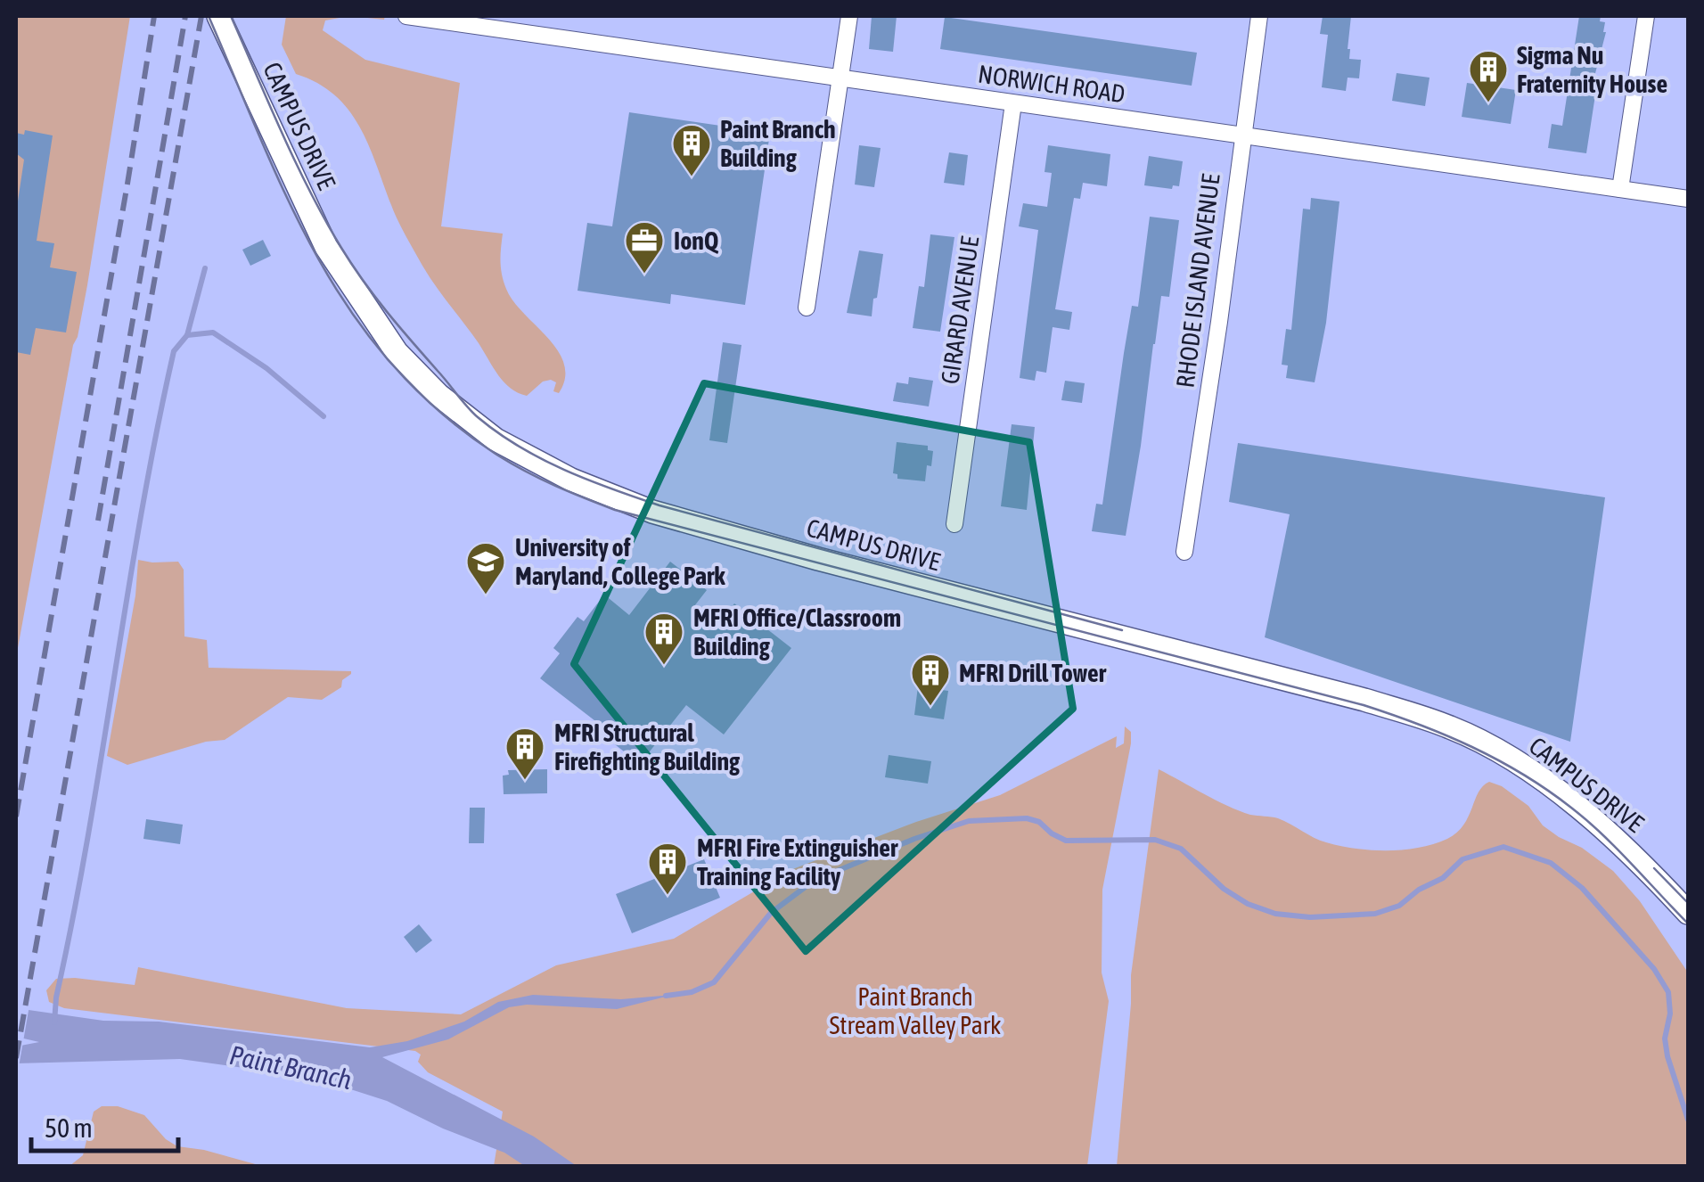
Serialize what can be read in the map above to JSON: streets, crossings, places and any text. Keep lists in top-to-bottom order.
{
  "streets": {
    "main road": ["CAMPUS DRIVE"],
    "street": ["NORWICH ROAD", "RHODE ISLAND AVENUE", "GIRARD AVENUE"]
  },
  "crossings": [
    ["NORWICH ROAD", "RHODE ISLAND AVENUE"],
    ["NORWICH ROAD", "GIRARD AVENUE"]
  ],
  "water": ["Paint Branch"],
  "parks": ["Paint Branch Stream Valley Park"],
  "places": {
    "building": [
      "Sigma Nu Fraternity House",
      "Paint Branch Building",
      "MFRI Office/Classroom Building",
      "MFRI Drill Tower",
      "MFRI Structural Firefighting Building",
      "MFRI Fire Extinguisher Training Facility"
    ],
    "office": ["IonQ"],
    "school or university": ["University of Maryland, College Park"]
  },
  "scale_bar": "50 m"
}
